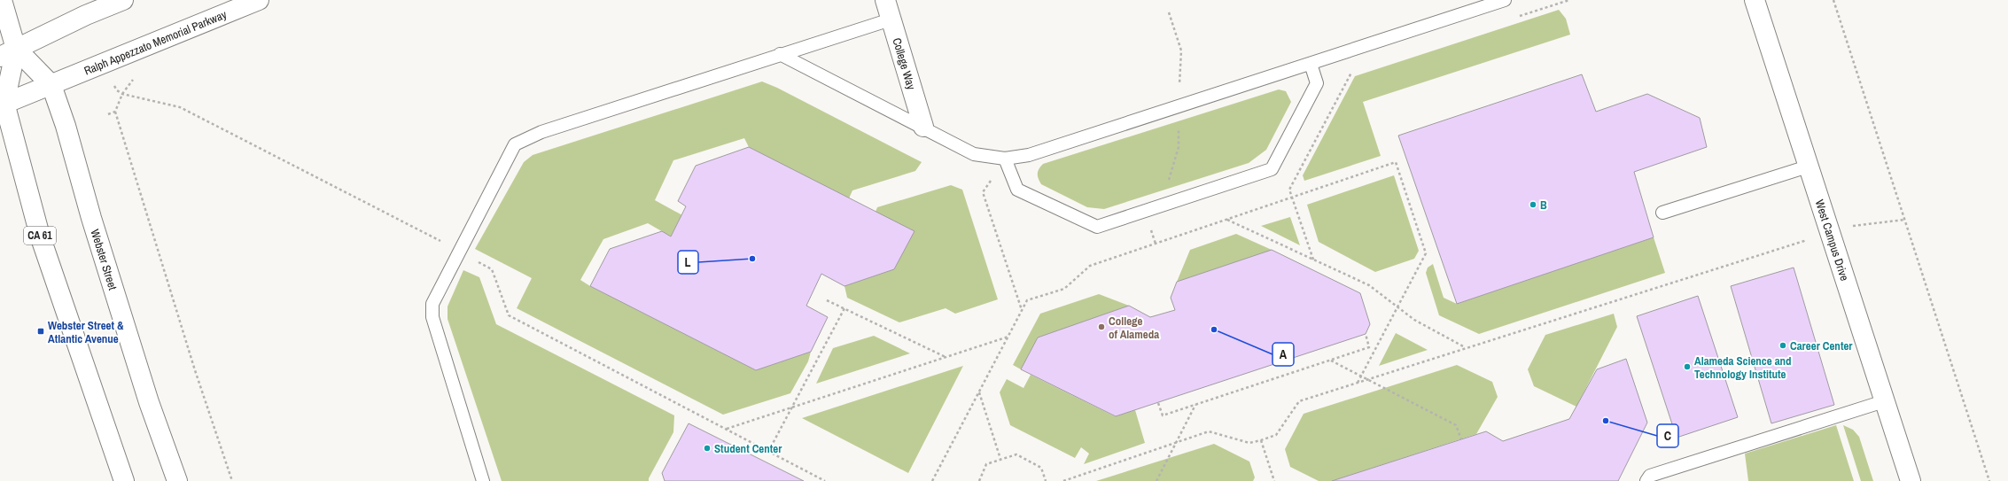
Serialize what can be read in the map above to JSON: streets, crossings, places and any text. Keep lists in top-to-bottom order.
{
  "streets": {
    "street": [
      "Ralph Appezzato Memorial Parkway",
      "College Way",
      "CA 61",
      "West Campus Drive",
      "Webster Street"
    ]
  },
  "crossings": [
    ["Ralph Appezzato Memorial Parkway", "Webster Street"]
  ],
  "places": {
    "other": [
      "B",
      "L",
      "College of Alameda",
      "A",
      "Career Center",
      "Alameda Science and Technology Institute",
      "C",
      "Student Center"
    ],
    "transit": ["Webster Street & Atlantic Avenue"]
  }
}
